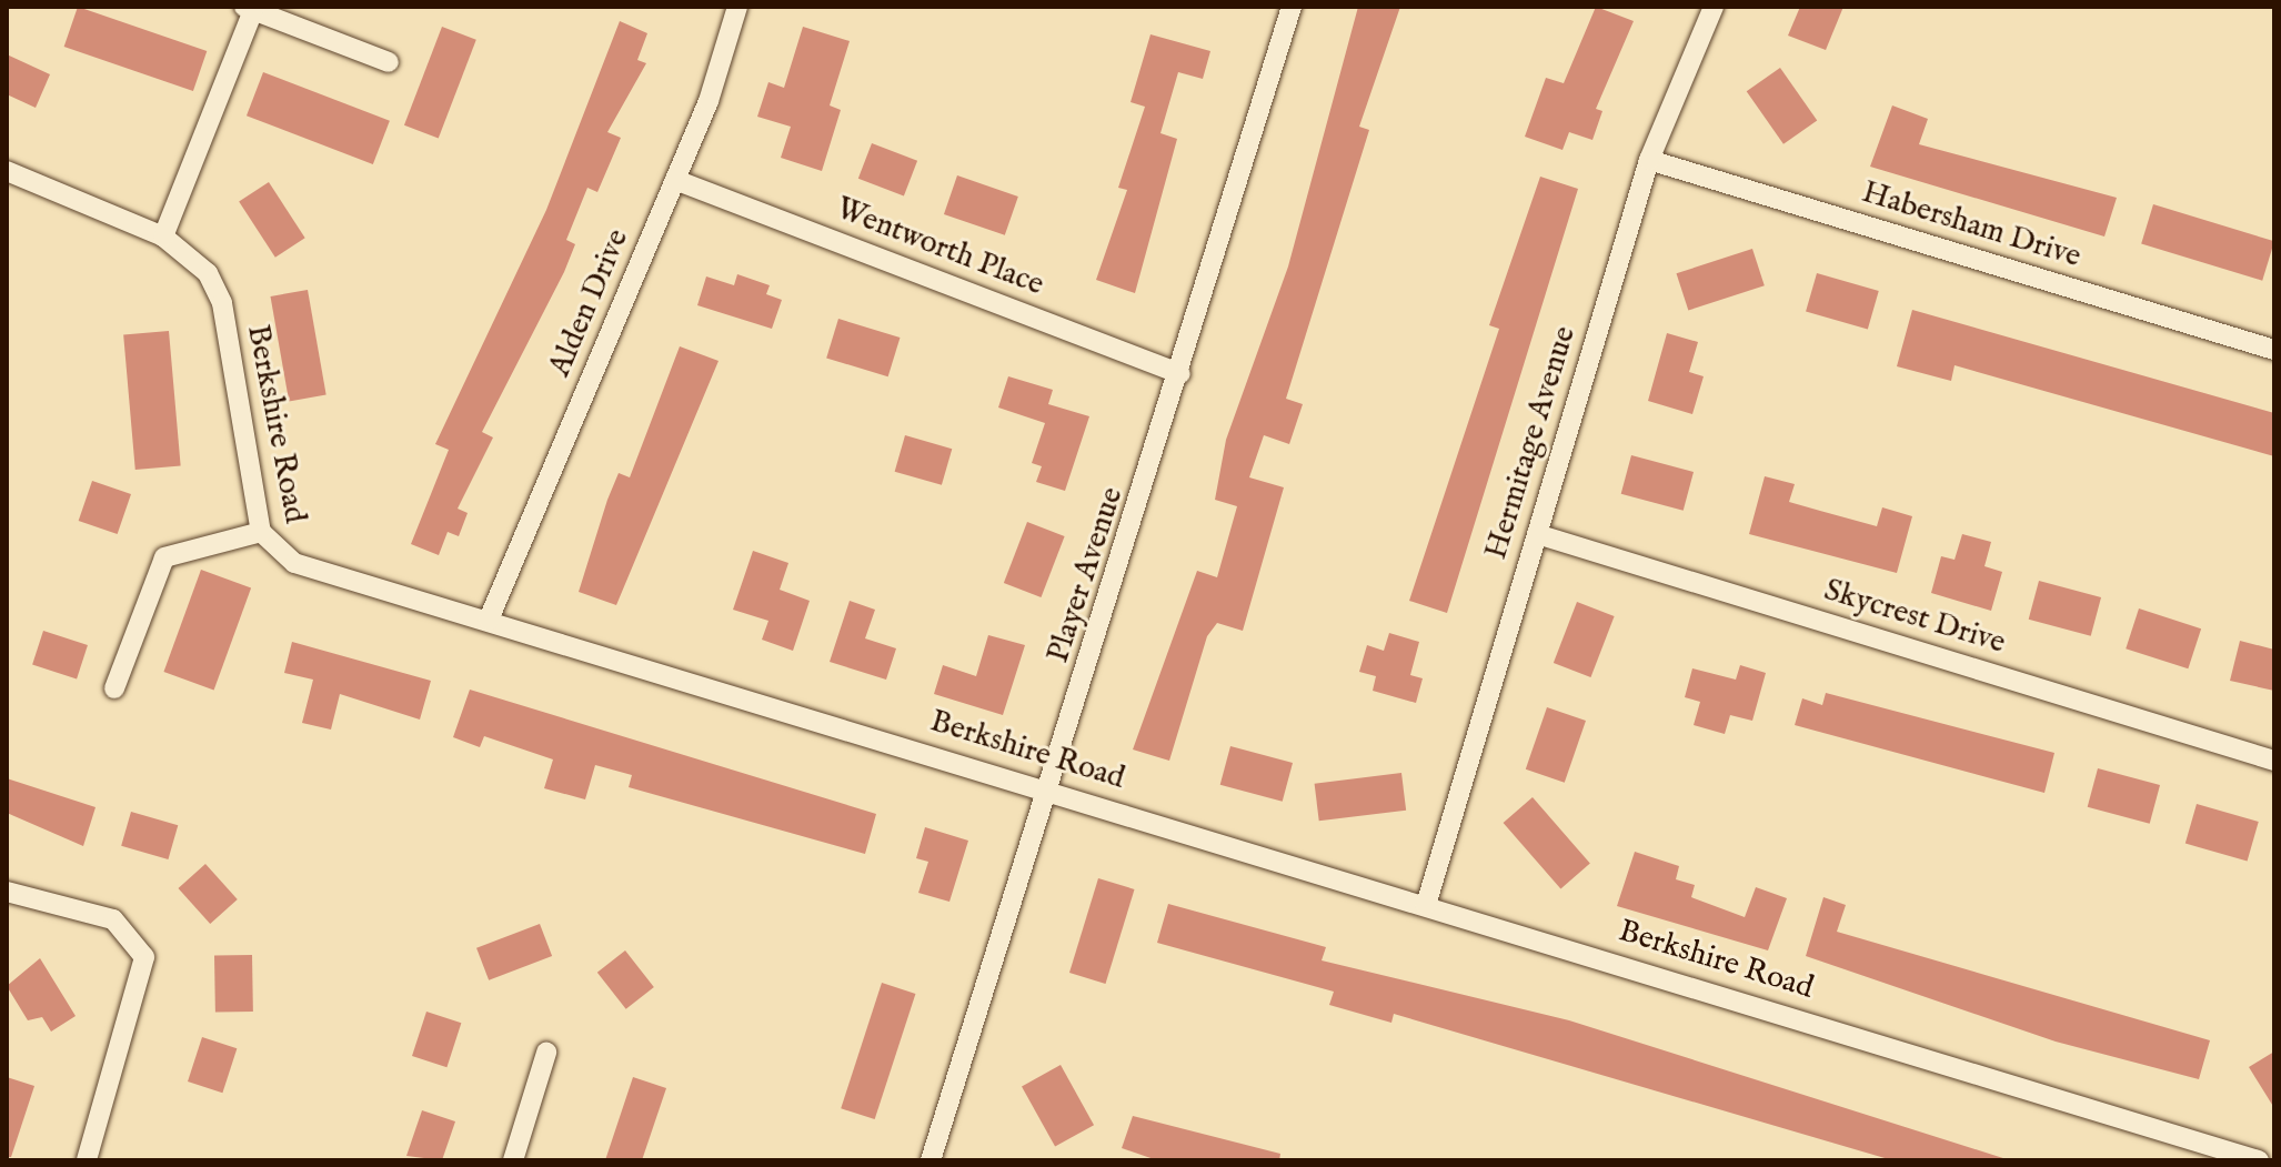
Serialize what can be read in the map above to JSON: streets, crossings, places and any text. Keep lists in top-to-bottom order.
{
  "streets": {
    "street": [
      "Habersham Drive",
      "Wentworth Place",
      "Alden Drive",
      "Berkshire Road",
      "Hermitage Avenue",
      "Player Avenue",
      "Skycrest Drive"
    ]
  },
  "crossings": [
    ["Habersham Drive", "Hermitage Avenue"],
    ["Wentworth Place", "Alden Drive"],
    ["Wentworth Place", "Player Avenue"],
    ["Alden Drive", "Berkshire Road"],
    ["Berkshire Road", "Hermitage Avenue"],
    ["Berkshire Road", "Player Avenue"],
    ["Hermitage Avenue", "Skycrest Drive"]
  ]
}
